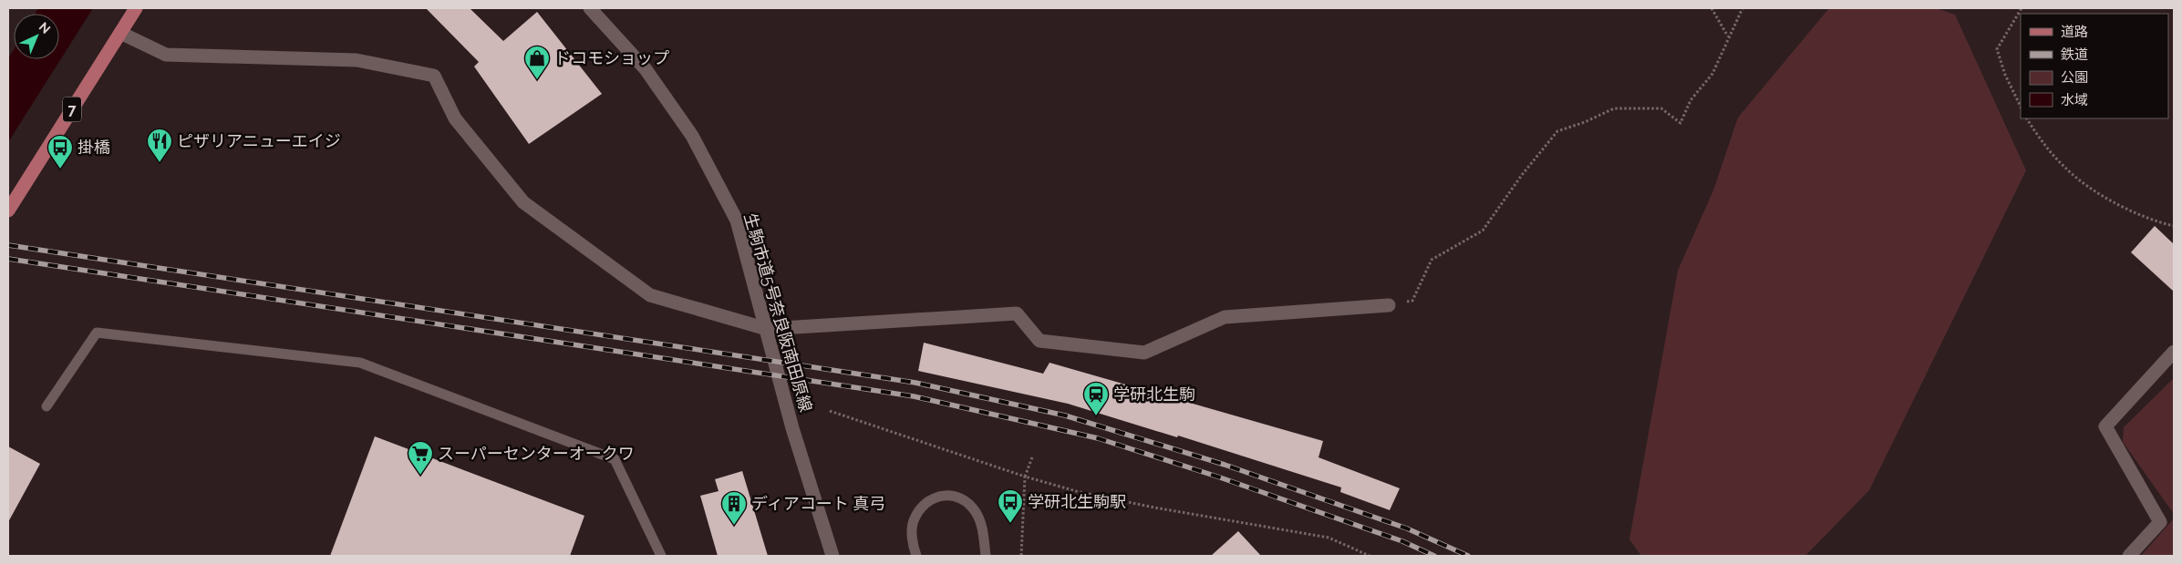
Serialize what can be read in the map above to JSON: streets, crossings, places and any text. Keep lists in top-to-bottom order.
{
  "streets": {
    "main road": ["7"],
    "street": ["生駒市道5号奈良阪南田原線"]
  },
  "places": {
    "shop": ["ドコモショップ"],
    "restaurant": ["ピザリアニューエイジ"],
    "bus stop": ["掛橋", "学研北生駒駅"],
    "station": ["学研北生駒"],
    "supermarket": ["スーパーセンターオークワ"],
    "building": ["ディアコート 真弓"]
  },
  "legend": [
    "道路",
    "鉄道",
    "公園",
    "水域"
  ],
  "north": "top right"
}
